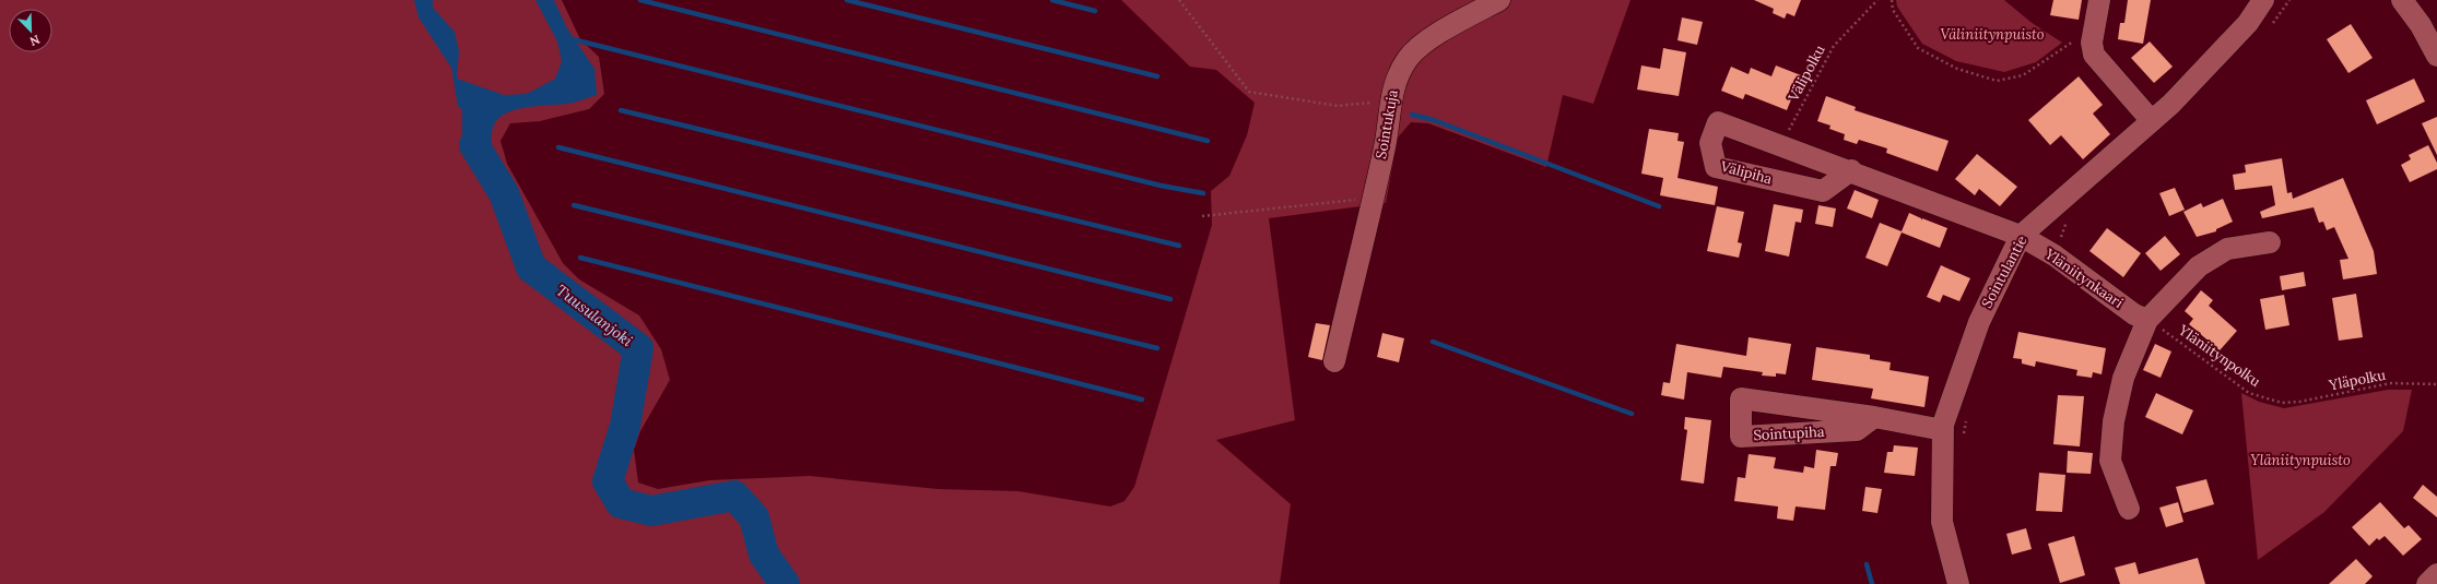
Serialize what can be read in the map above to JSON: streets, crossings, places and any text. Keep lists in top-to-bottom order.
{
  "streets": {
    "street": [
      "Sointukuja",
      "Välipiha",
      "Sointulantie",
      "Yläniitynkaari",
      "Sointupiha"
    ],
    "path": ["Välipolku", "Yläniitynpolku", "Yläpolku"]
  },
  "crossings": [
    ["Välipolku", "Välipiha"],
    ["Välipiha", "Sointulantie"],
    ["Välipiha", "Yläniitynkaari"],
    ["Sointulantie", "Yläniitynkaari"],
    ["Sointulantie", "Sointupiha"],
    ["Yläniitynkaari", "Yläniitynpolku"],
    ["Yläniitynpolku", "Yläpolku"]
  ],
  "water": ["Tuusulanjoki"],
  "parks": ["Väliniitynpuisto", "Yläniitynpuisto"],
  "north": "bottom right"
}
